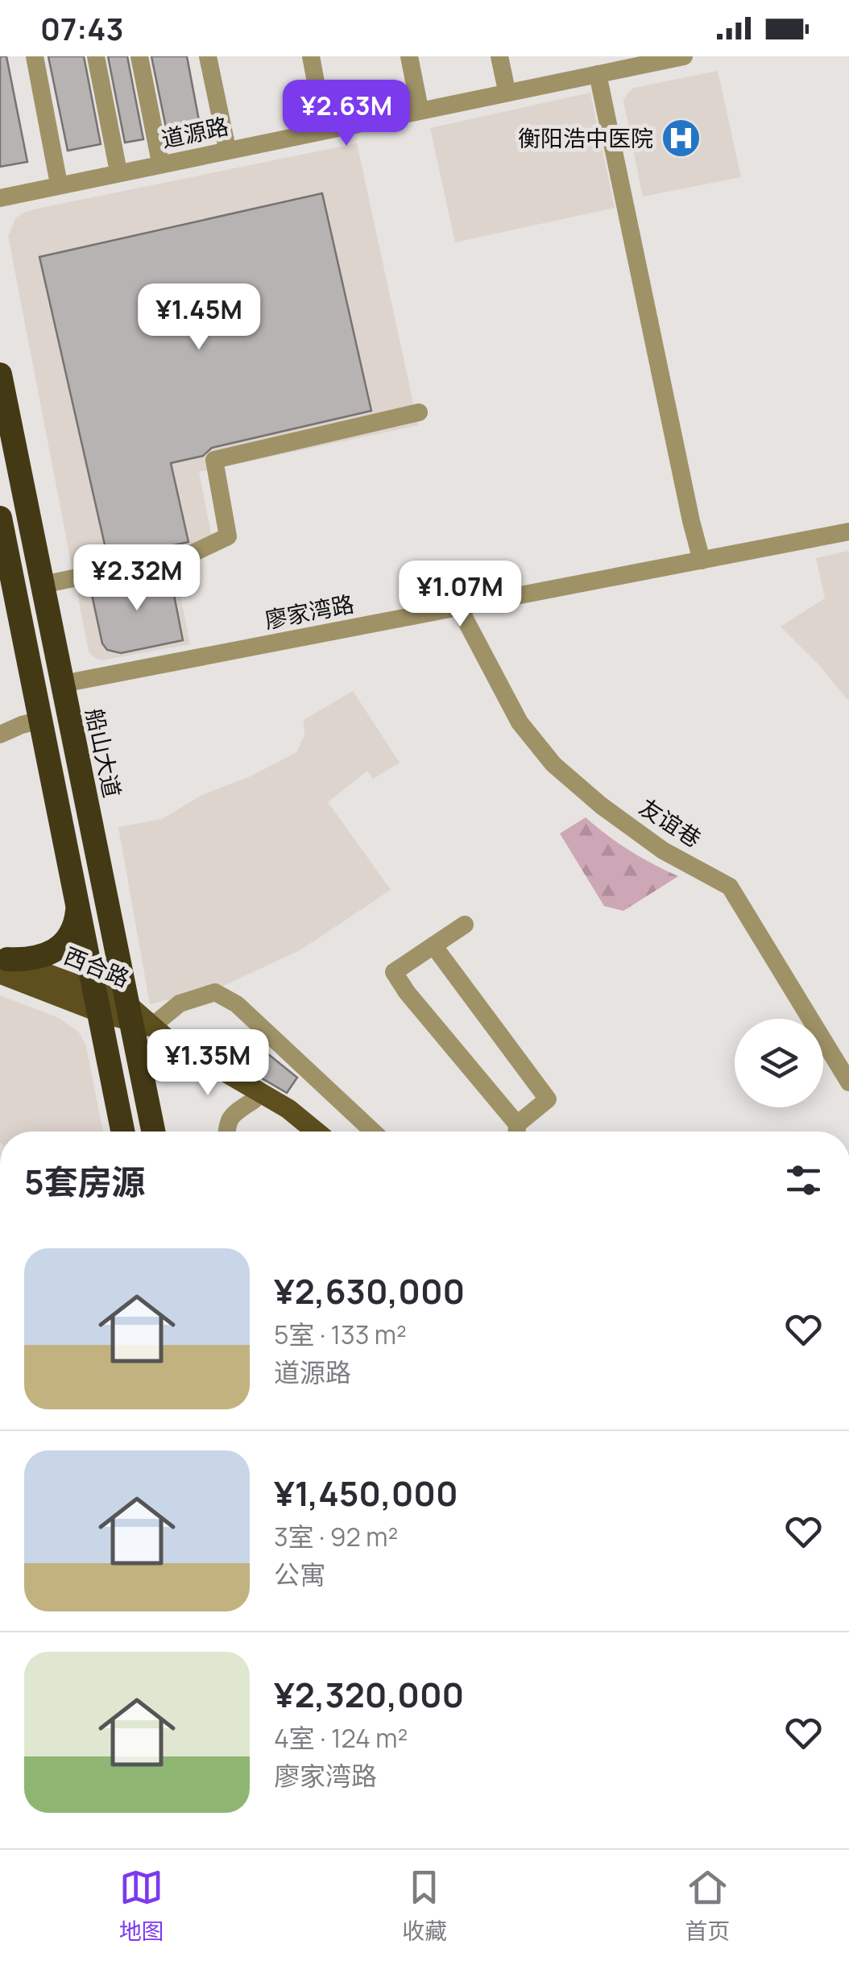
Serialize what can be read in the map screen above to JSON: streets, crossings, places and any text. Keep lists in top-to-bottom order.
{
  "streets": {
    "highway": ["船山大道"],
    "main road": ["西合路"],
    "street": ["道源路", "廖家湾路", "友谊巷"]
  },
  "crossings": [
    ["廖家湾路", "船山大道"],
    ["廖家湾路", "友谊巷"],
    ["船山大道", "西合路"]
  ],
  "places": {
    "hospital": ["衡阳浩中医院"]
  },
  "page": {
    "status": "07:43",
    "price": [
      "¥2.63M",
      "¥1.45M",
      "¥2.32M",
      "¥1.07M",
      "¥1.35M"
    ],
    "heading": "5套房源",
    "list": [
      {
        "name": "¥2,630,000",
        "note": "5室 · 133 m² · 道源路"
      },
      {
        "name": "¥1,450,000",
        "note": "3室 · 92 m² · 公寓"
      },
      {
        "name": "¥2,320,000",
        "note": "4室 · 124 m² · 廖家湾路"
      }
    ],
    "tabs": ["地图", "收藏", "首页"]
  }
}
